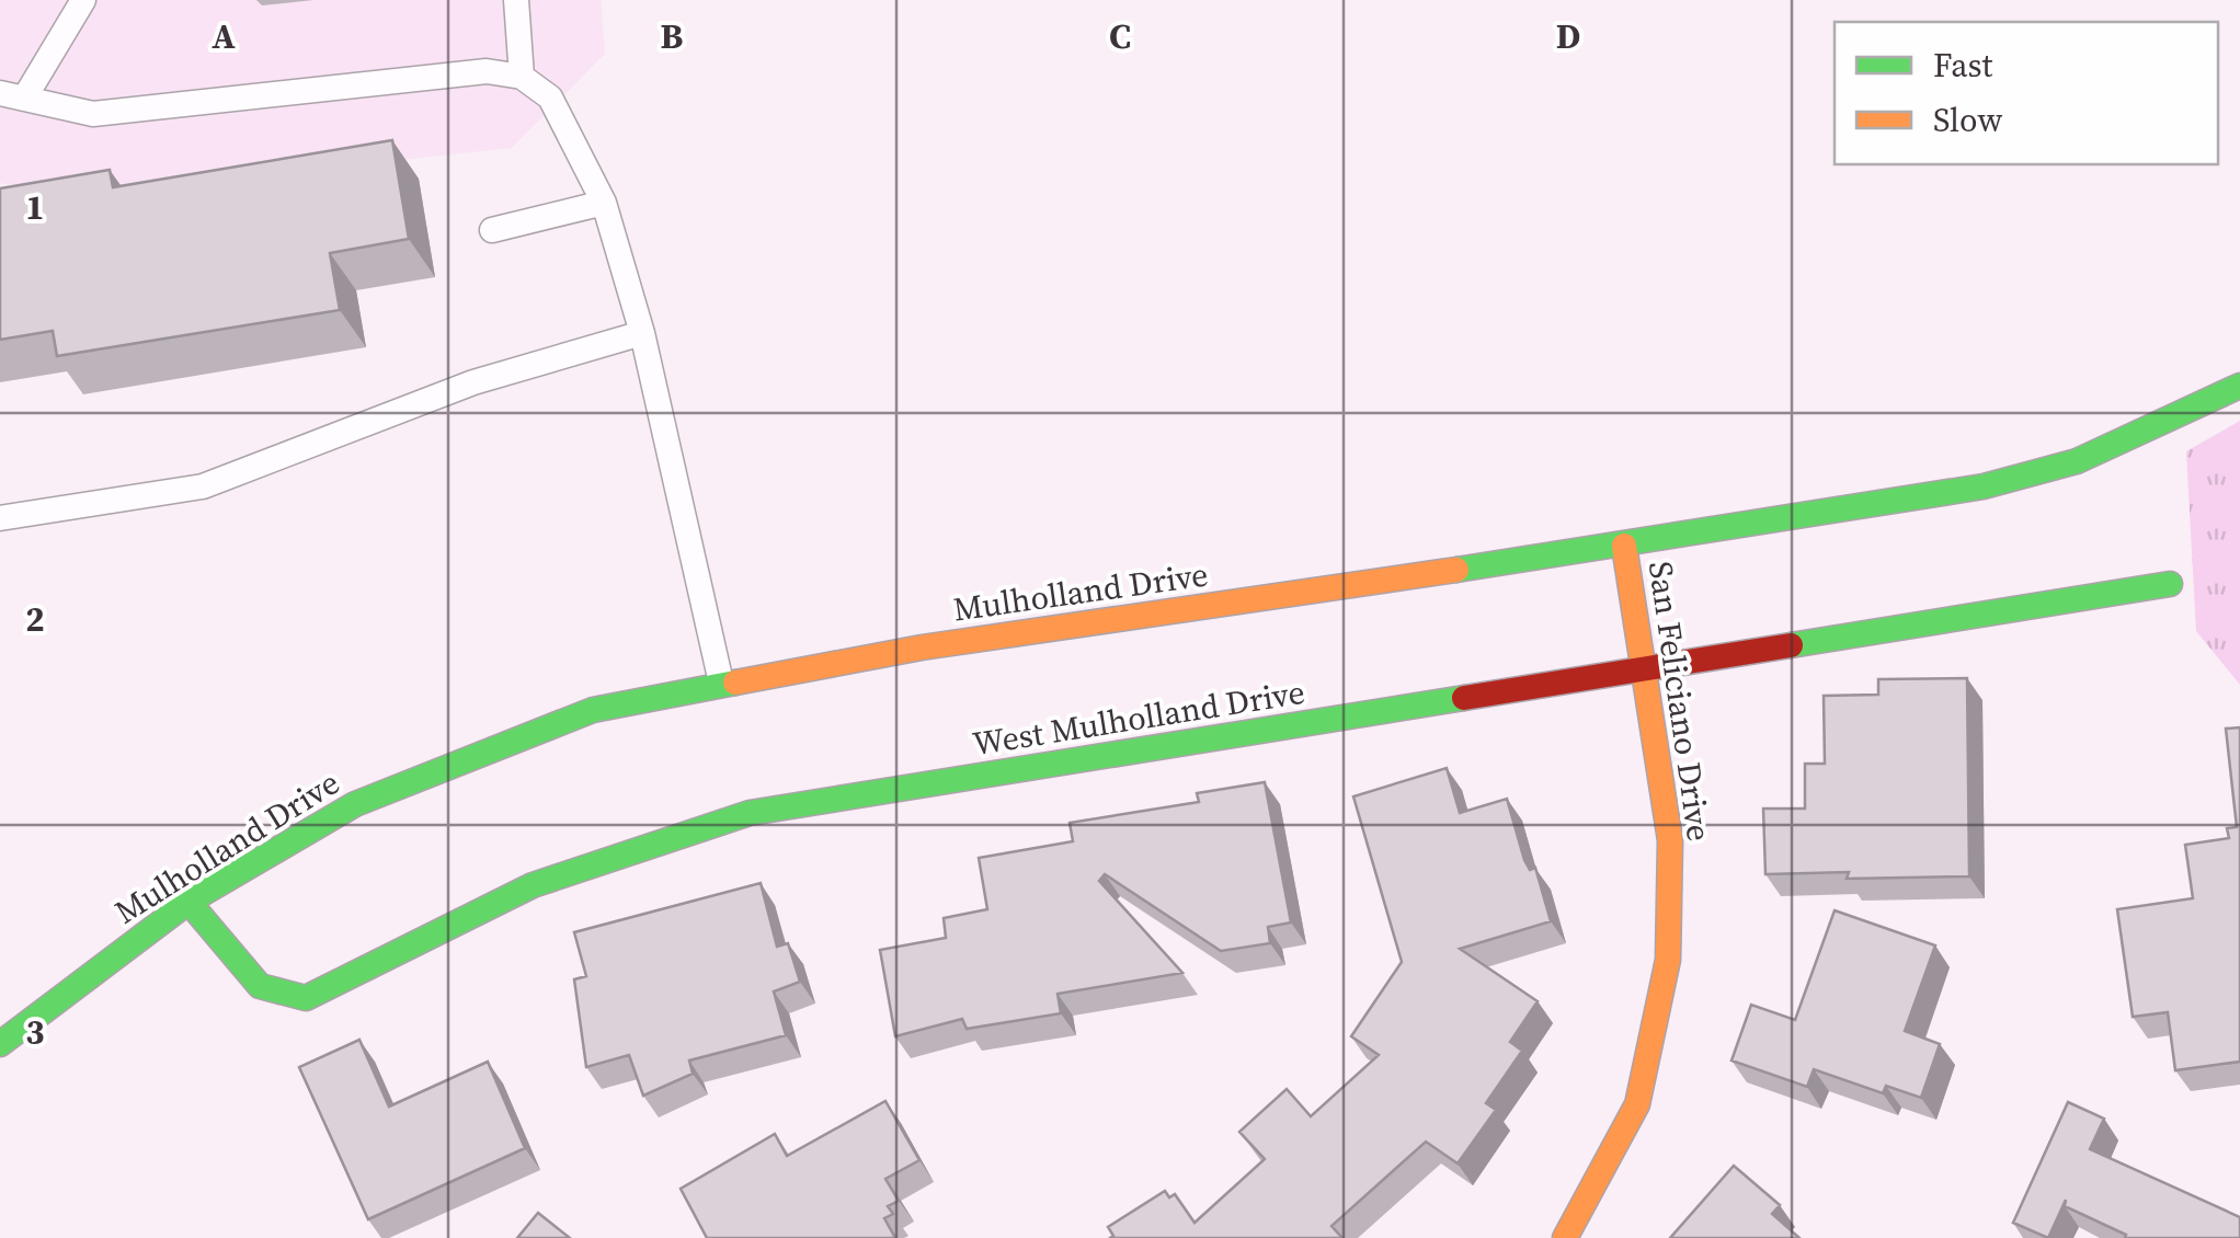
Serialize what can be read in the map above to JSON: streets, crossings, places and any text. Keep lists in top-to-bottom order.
{
  "streets": {
    "street": ["Mulholland Drive", "San Feliciano Drive", "West Mulholland Drive"]
  },
  "crossings": [
    ["Mulholland Drive", "San Feliciano Drive"],
    ["Mulholland Drive", "West Mulholland Drive"],
    ["San Feliciano Drive", "West Mulholland Drive"]
  ],
  "legend": ["Fast", "Slow"],
  "grid": {
    "columns": [
      "A",
      "B",
      "C",
      "D"
    ],
    "rows": ["1", "2", "3"]
  }
}
